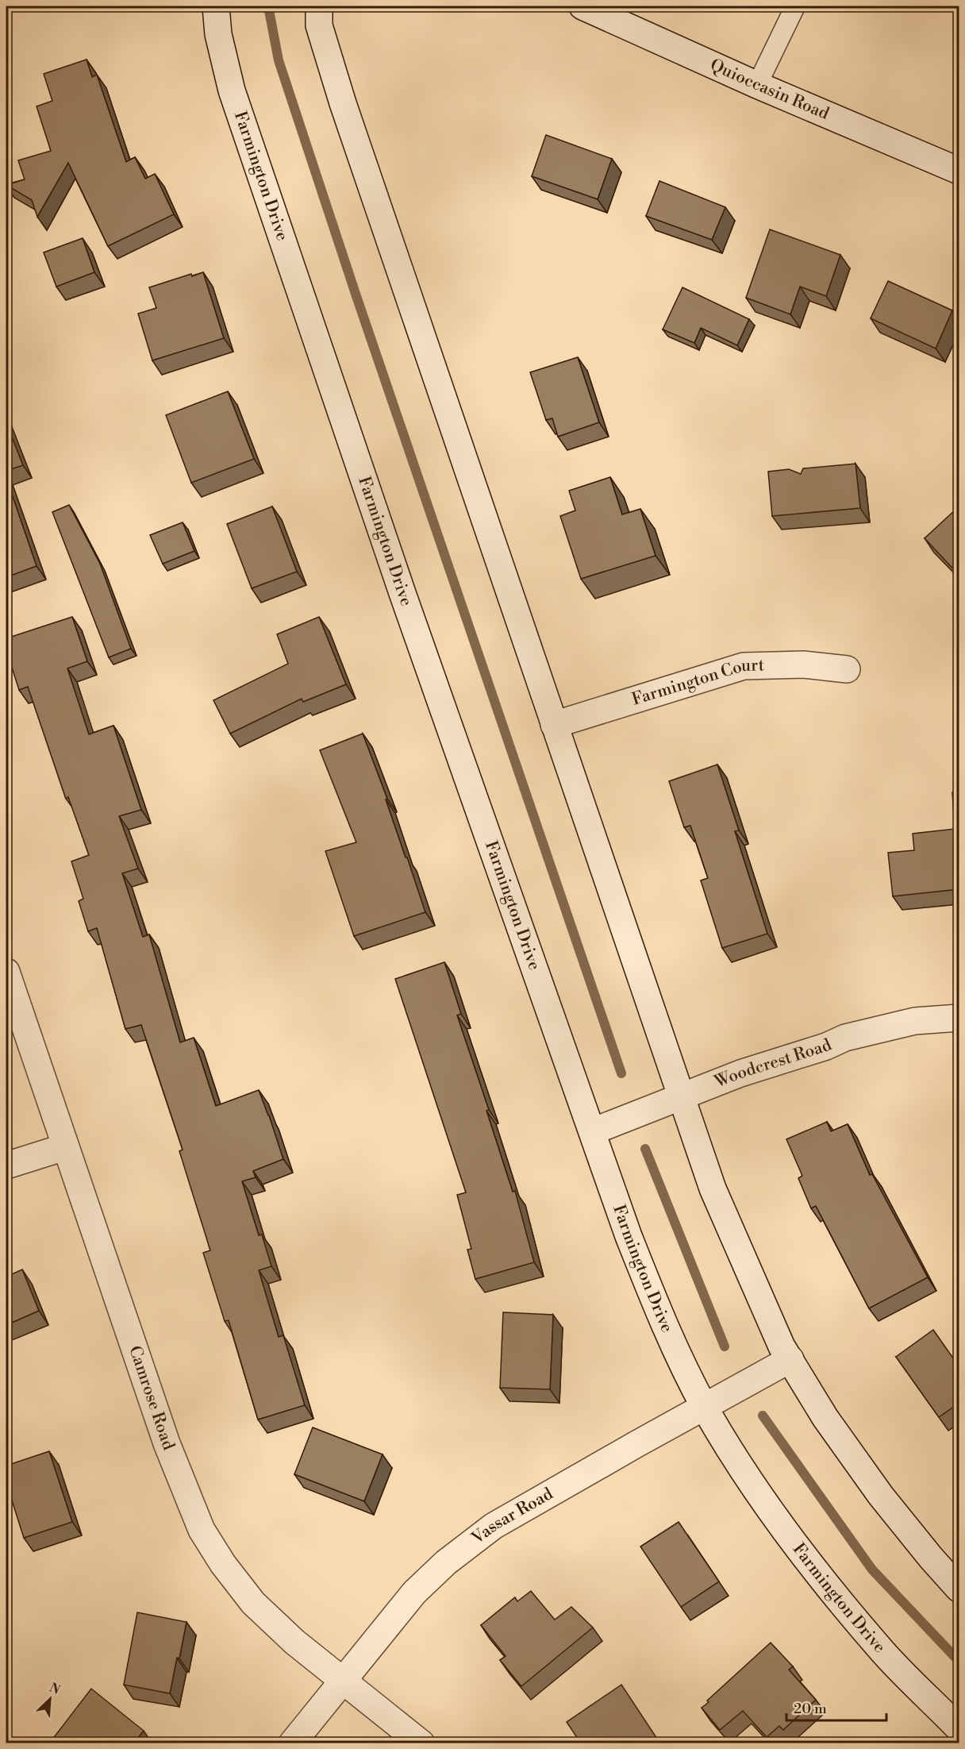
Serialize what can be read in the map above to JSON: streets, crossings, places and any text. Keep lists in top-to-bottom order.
{
  "streets": {
    "street": [
      "Quioccasin Road",
      "Farmington Drive",
      "Farmington Court",
      "Woodcrest Road",
      "Camrose Road",
      "Vassar Road"
    ]
  },
  "crossings": [
    ["Farmington Drive", "Woodcrest Road"],
    ["Farmington Drive", "Vassar Road"],
    ["Camrose Road", "Vassar Road"]
  ],
  "scale_bar": "20 m",
  "north": "top right"
}
